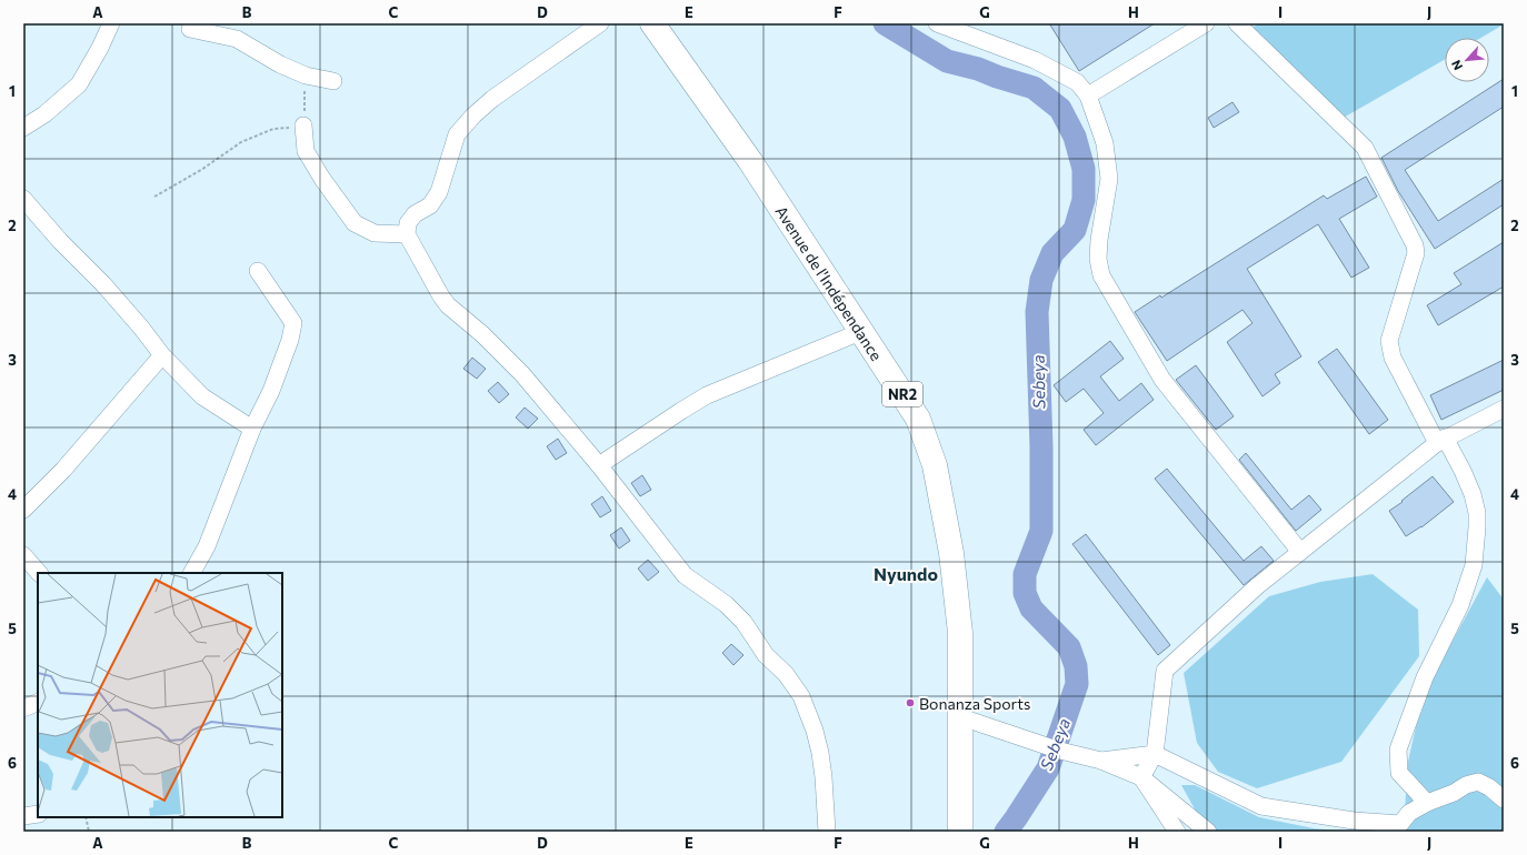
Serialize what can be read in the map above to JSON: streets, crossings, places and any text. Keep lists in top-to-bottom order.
{
  "streets": {
    "highway": ["Avenue de l'Indépendance", "NR2"]
  },
  "districts": ["Nyundo"],
  "water": ["Sebeya"],
  "places": ["Bonanza Sports"],
  "north": "bottom left",
  "grid": {
    "columns": [
      "A",
      "B",
      "C",
      "D",
      "E",
      "F",
      "G",
      "H",
      "I",
      "J"
    ],
    "rows": [
      "1",
      "2",
      "3",
      "4",
      "5",
      "6"
    ]
  }
}
